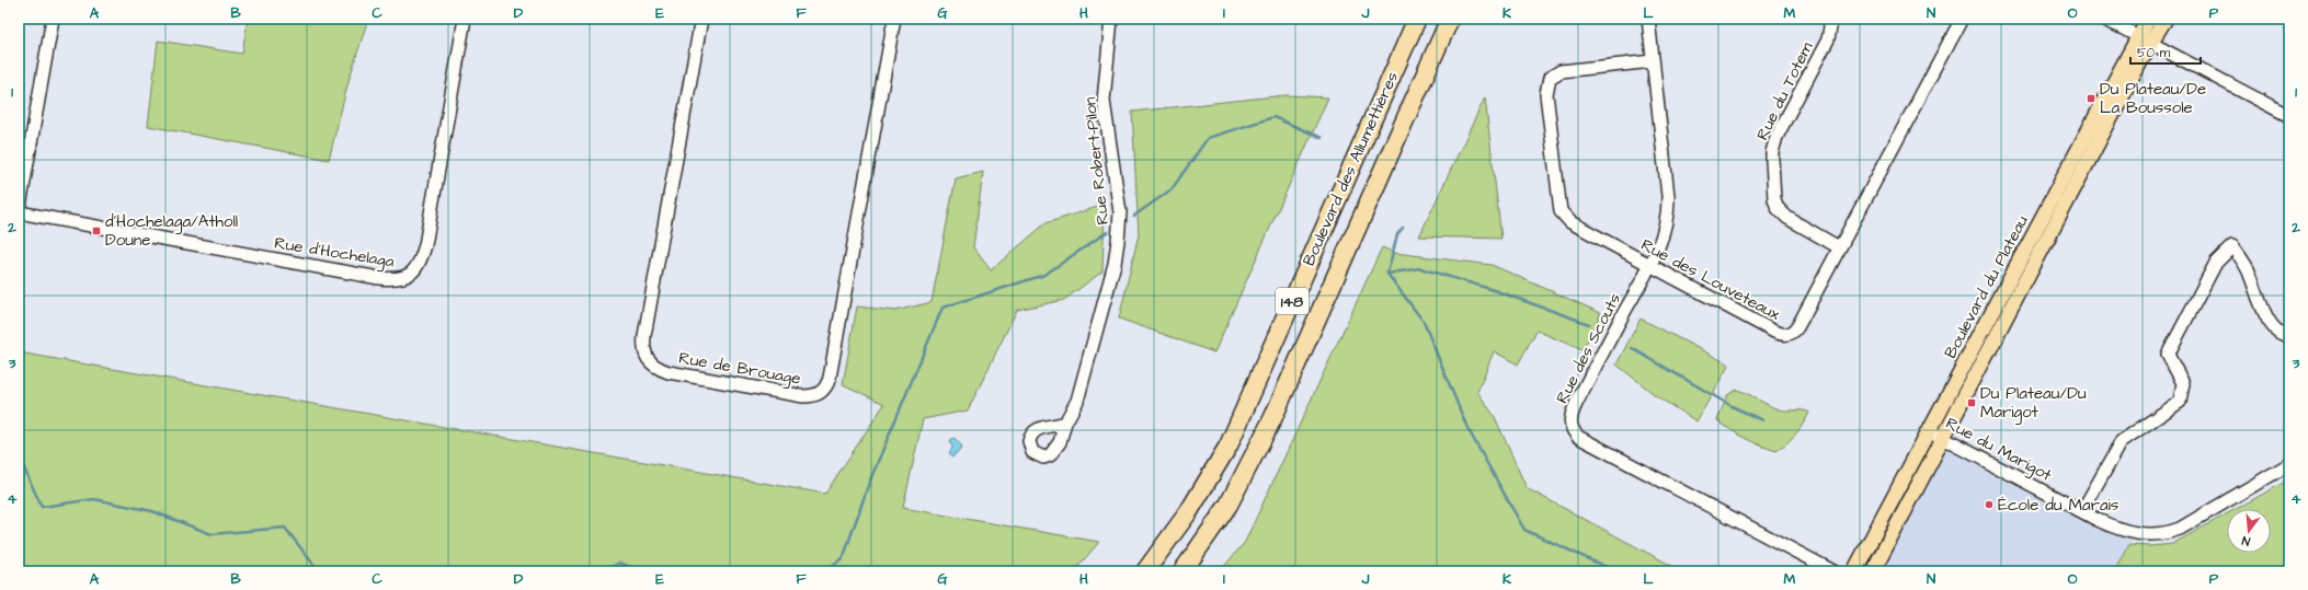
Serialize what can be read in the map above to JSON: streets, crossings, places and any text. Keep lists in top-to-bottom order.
{
  "streets": {
    "highway": ["Boulevard des Allumettières", "148"],
    "main road": ["Boulevard du Plateau"],
    "street": [
      "Rue du Totem",
      "Rue Robert-Pilon",
      "Rue d'Hochelaga",
      "Rue des Louveteaux",
      "Rue des Scouts",
      "Rue de Brouage",
      "Rue du Marigot"
    ]
  },
  "crossings": [
    ["Rue du Totem", "Rue des Louveteaux"],
    ["Rue des Louveteaux", "Rue des Scouts"],
    ["Boulevard du Plateau", "Rue du Marigot"]
  ],
  "places": {
    "transit": ["Du Plateau/De La Boussole", "d'Hochelaga/Atholl Doune", "Du Plateau/Du Marigot"],
    "other": ["École du Marais"]
  },
  "scale_bar": "50 m",
  "north": "bottom",
  "grid": {
    "columns": [
      "A",
      "B",
      "C",
      "D",
      "E",
      "F",
      "G",
      "H",
      "I",
      "J",
      "K",
      "L",
      "M",
      "N",
      "O",
      "P"
    ],
    "rows": [
      "1",
      "2",
      "3",
      "4"
    ]
  }
}
